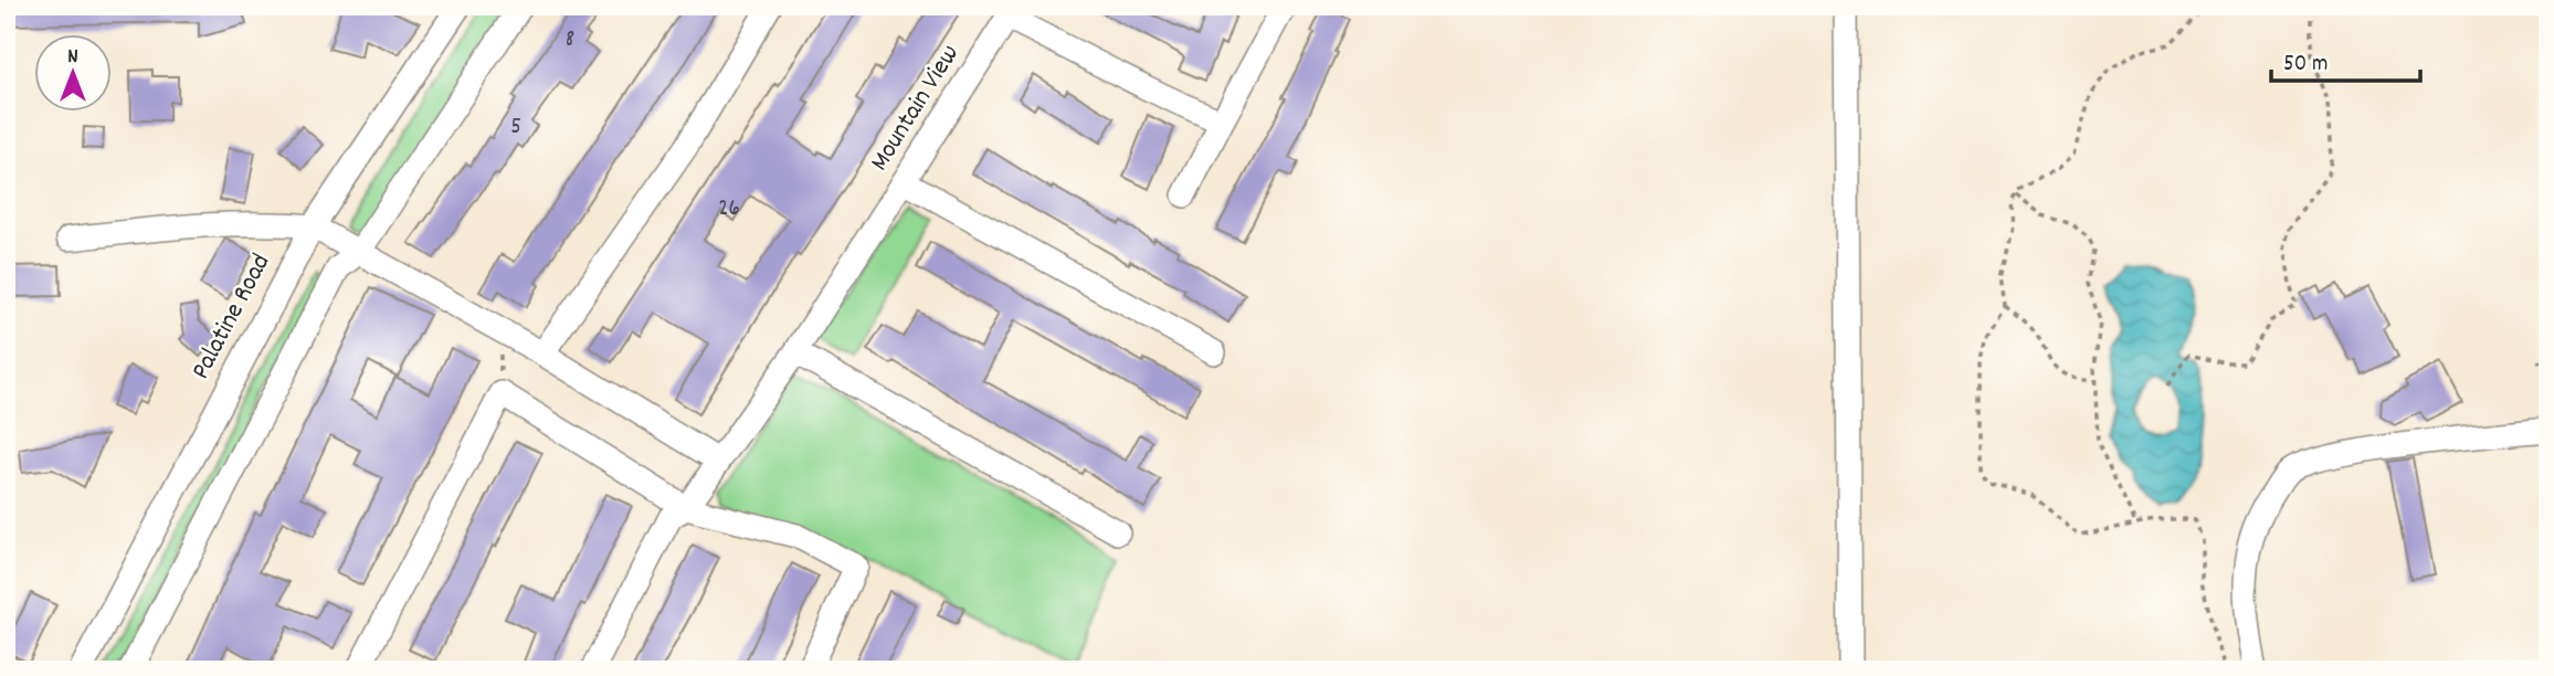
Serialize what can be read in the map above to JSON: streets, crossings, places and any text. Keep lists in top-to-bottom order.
{
  "streets": {
    "street": ["Mountain View", "Palatine Road"]
  },
  "house_numbers": ["8", "5", "26"],
  "scale_bar": "50 m",
  "north": "top"
}
